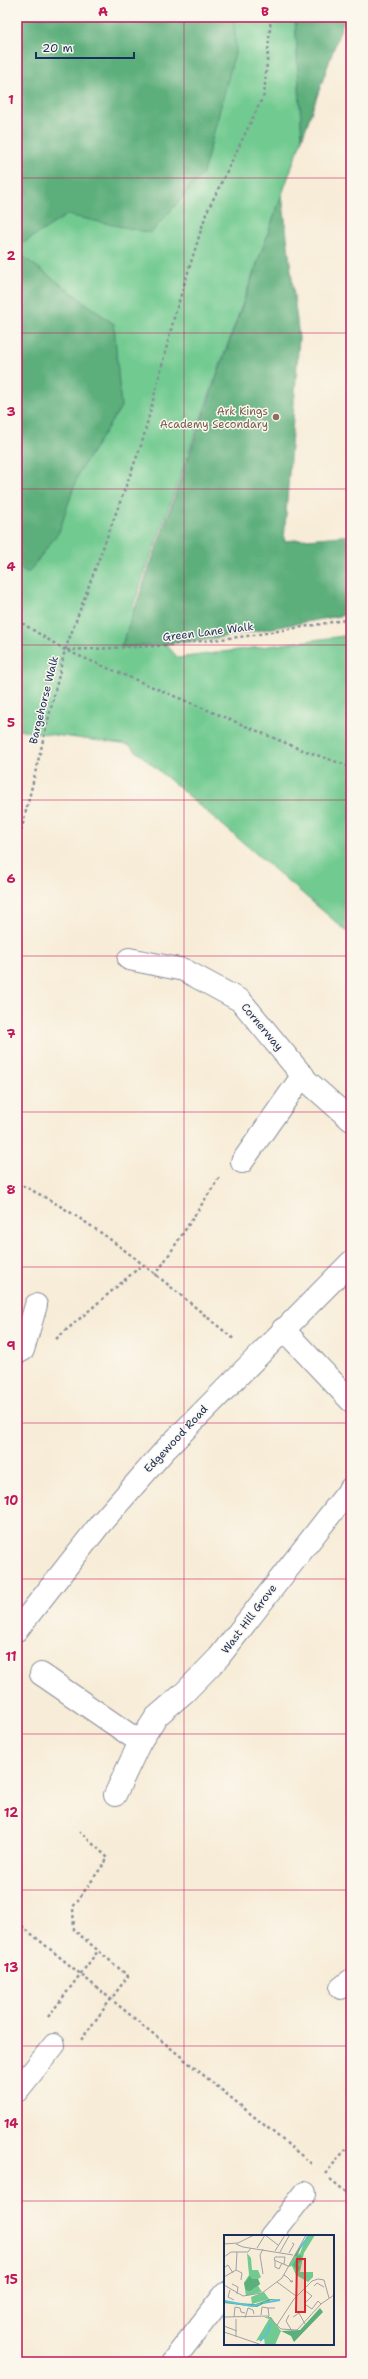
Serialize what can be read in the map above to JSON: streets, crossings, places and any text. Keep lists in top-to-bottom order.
{
  "streets": {
    "street": ["Cornerway", "Edgewood Road", "Wast Hill Grove"],
    "path": ["Green Lane Walk", "Bargehorse Walk"]
  },
  "crossings": [
    ["Green Lane Walk", "Bargehorse Walk"]
  ],
  "places": ["Ark Kings Academy Secondary"],
  "scale_bar": "20 m",
  "grid": {
    "columns": ["A", "B"],
    "rows": [
      "1",
      "2",
      "3",
      "4",
      "5",
      "6",
      "7",
      "8",
      "9",
      "10",
      "11",
      "12",
      "13",
      "14",
      "15"
    ]
  }
}
